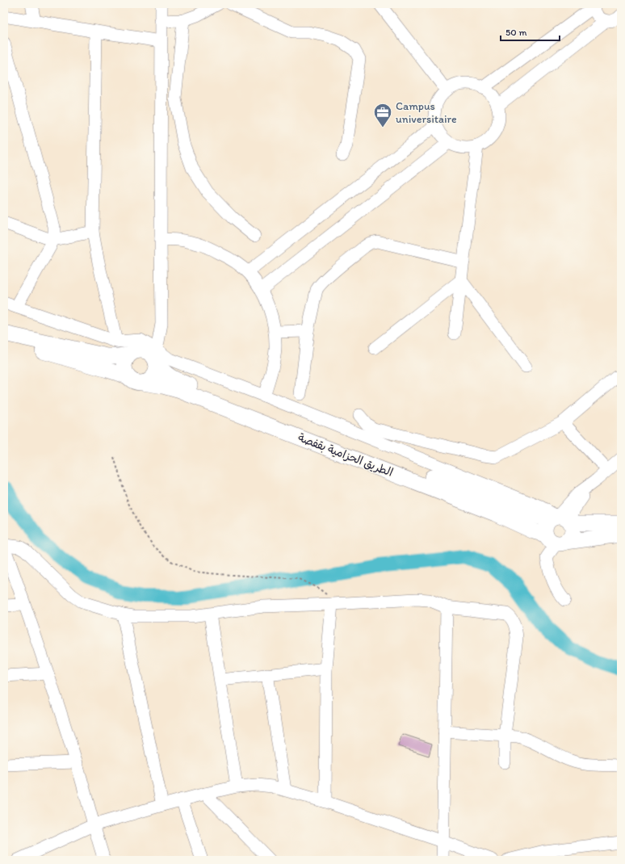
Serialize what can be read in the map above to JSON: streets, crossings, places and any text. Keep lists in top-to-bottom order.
{
  "streets": {
    "main road": ["الطريق الحزامية بقفصة"]
  },
  "places": {
    "office": ["Campus universitaire"]
  },
  "scale_bar": "50 m"
}
